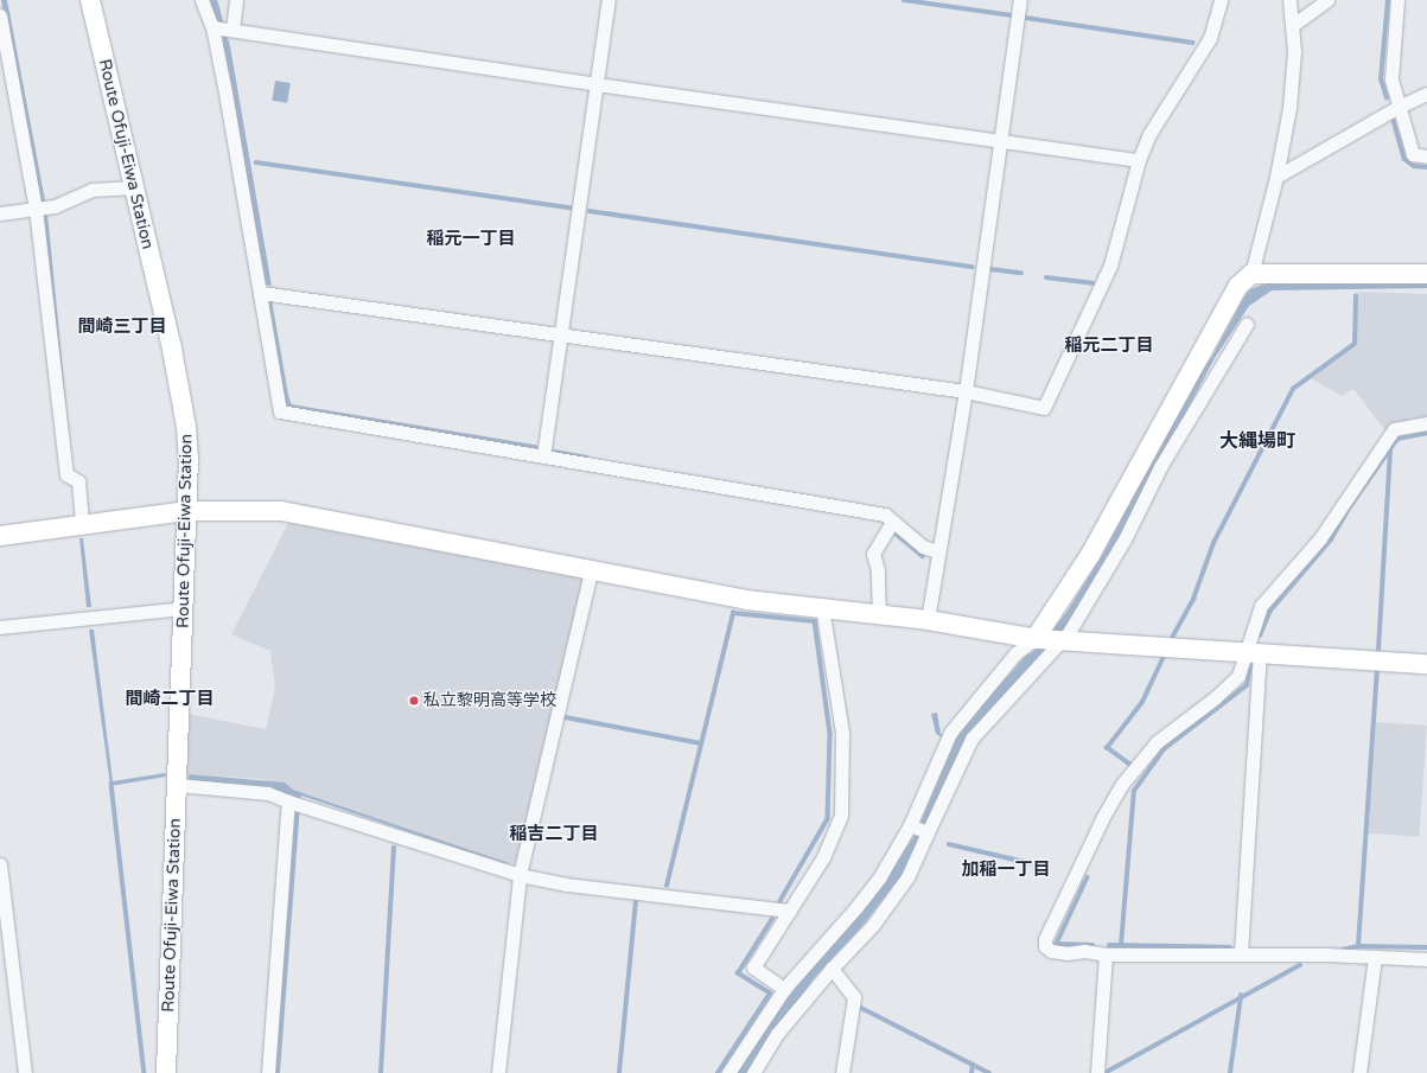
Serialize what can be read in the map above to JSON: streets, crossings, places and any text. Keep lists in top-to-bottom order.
{
  "streets": {
    "street": ["Route Ofuji-Eiwa Station"]
  },
  "districts": [
    "稲元一丁目",
    "間崎三丁目",
    "稲元二丁目",
    "大縄場町",
    "間崎二丁目",
    "稲吉二丁目",
    "加稲一丁目"
  ],
  "places": ["私立黎明高等学校"]
}
